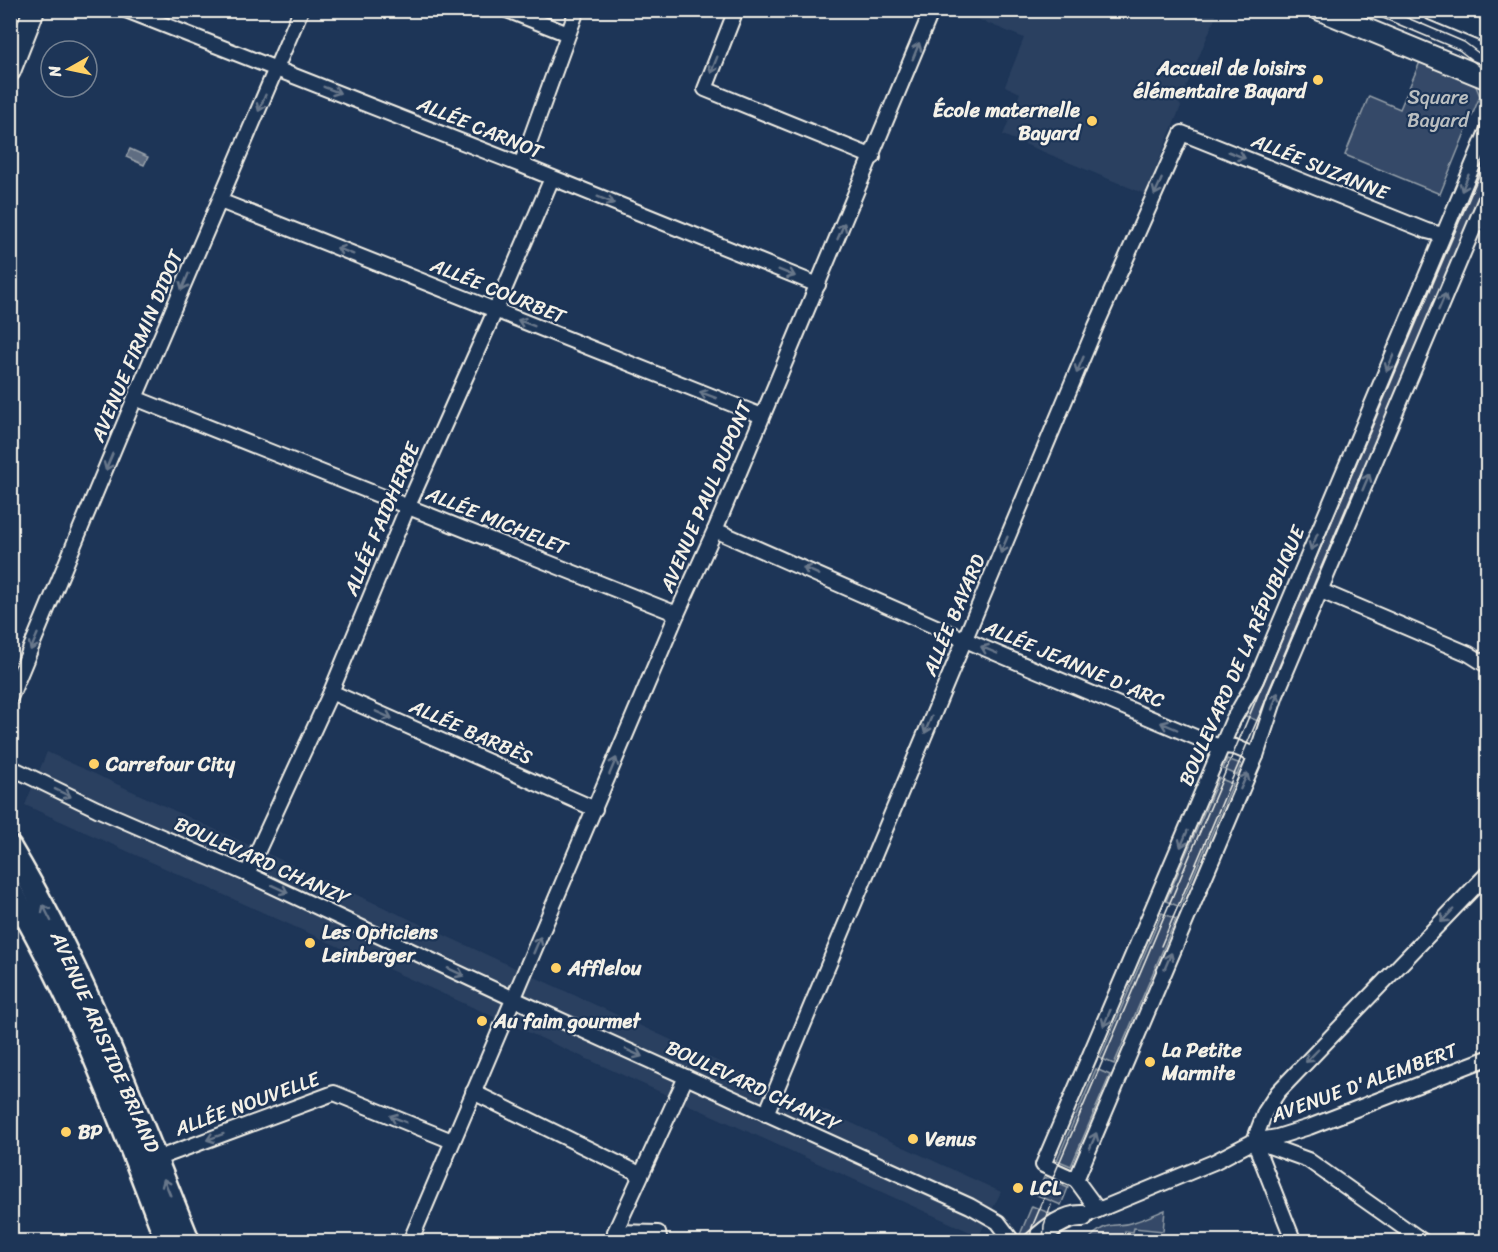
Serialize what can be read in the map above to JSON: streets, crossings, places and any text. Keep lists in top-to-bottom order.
{
  "streets": {
    "main road": ["AVENUE ARISTIDE BRIAND"],
    "street": [
      "ALLÉE CARNOT",
      "ALLÉE SUZANNE",
      "ALLÉE COURBET",
      "AVENUE FIRMIN DIDOT",
      "AVENUE PAUL DUPONT",
      "ALLÉE FAIDHERBE",
      "ALLÉE MICHELET",
      "ALLÉE BAYARD",
      "BOULEVARD DE LA RÉPUBLIQUE",
      "ALLÉE JEANNE D'ARC",
      "ALLÉE BARBÈS",
      "BOULEVARD CHANZY",
      "AVENUE D'ALEMBERT",
      "ALLÉE NOUVELLE"
    ]
  },
  "crossings": [
    ["ALLÉE CARNOT", "AVENUE FIRMIN DIDOT"],
    ["ALLÉE CARNOT", "AVENUE PAUL DUPONT"],
    ["ALLÉE CARNOT", "ALLÉE FAIDHERBE"],
    ["ALLÉE SUZANNE", "ALLÉE BAYARD"],
    ["ALLÉE SUZANNE", "BOULEVARD DE LA RÉPUBLIQUE"],
    ["ALLÉE COURBET", "AVENUE FIRMIN DIDOT"],
    ["ALLÉE COURBET", "AVENUE PAUL DUPONT"],
    ["ALLÉE COURBET", "ALLÉE FAIDHERBE"],
    ["AVENUE FIRMIN DIDOT", "ALLÉE MICHELET"],
    ["AVENUE PAUL DUPONT", "ALLÉE MICHELET"],
    ["AVENUE PAUL DUPONT", "ALLÉE JEANNE D'ARC"],
    ["AVENUE PAUL DUPONT", "ALLÉE BARBÈS"],
    ["AVENUE PAUL DUPONT", "BOULEVARD CHANZY"],
    ["AVENUE PAUL DUPONT", "ALLÉE NOUVELLE"],
    ["ALLÉE FAIDHERBE", "ALLÉE MICHELET"],
    ["ALLÉE FAIDHERBE", "ALLÉE BARBÈS"],
    ["ALLÉE FAIDHERBE", "BOULEVARD CHANZY"],
    ["ALLÉE BAYARD", "ALLÉE JEANNE D'ARC"],
    ["ALLÉE BAYARD", "BOULEVARD CHANZY"],
    ["BOULEVARD DE LA RÉPUBLIQUE", "ALLÉE JEANNE D'ARC"],
    ["BOULEVARD DE LA RÉPUBLIQUE", "AVENUE D'ALEMBERT"],
    ["AVENUE ARISTIDE BRIAND", "ALLÉE NOUVELLE"]
  ],
  "one_way": [
    "ALLÉE CARNOT",
    "ALLÉE SUZANNE",
    "ALLÉE COURBET",
    "AVENUE FIRMIN DIDOT",
    "AVENUE PAUL DUPONT",
    "ALLÉE BAYARD",
    "ALLÉE JEANNE D'ARC",
    "ALLÉE BARBÈS",
    "BOULEVARD CHANZY",
    "ALLÉE NOUVELLE"
  ],
  "parks": ["Square Bayard"],
  "places": [
    "Accueil de loisirs élémentaire Bayard",
    "École maternelle Bayard",
    "Carrefour City",
    "Les Opticiens Leinberger",
    "Afflelou",
    "Au faim gourmet",
    "La Petite Marmite",
    "BP",
    "Venus",
    "LCL"
  ],
  "north": "left"
}
